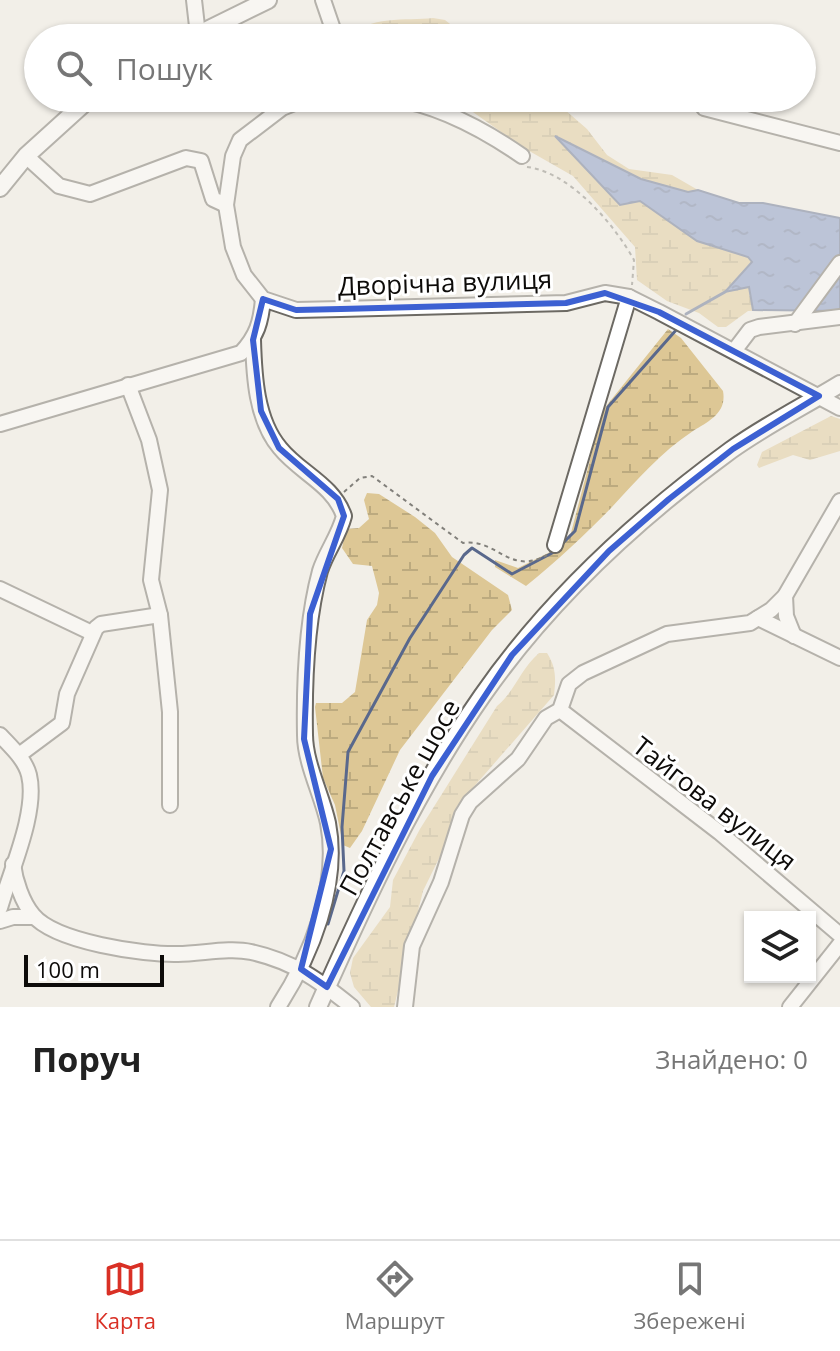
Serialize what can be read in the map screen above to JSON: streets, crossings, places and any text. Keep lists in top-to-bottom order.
{
  "streets": {
    "main road": ["Полтавське шосе"],
    "street": ["Дворічна вулиця", "Тайгова вулиця"]
  },
  "crossings": [
    ["Дворічна вулиця", "Полтавське шосе"]
  ],
  "scale_bar": "100 m",
  "page": {
    "search": "Пошук",
    "scale": "100 m",
    "heading": ["Поруч", "Знайдено: 0"],
    "nav": ["Карта", "Маршрут", "Збережені"]
  }
}
